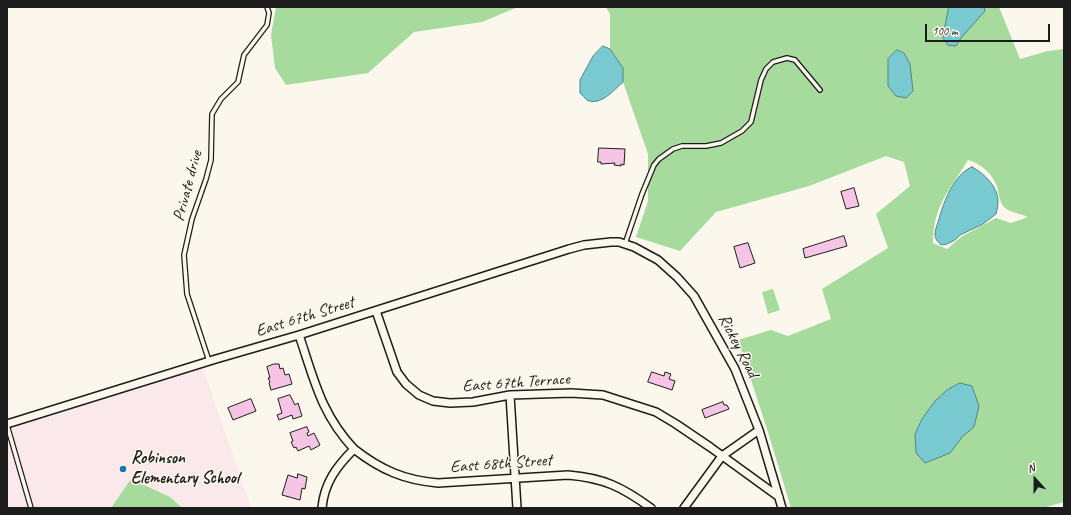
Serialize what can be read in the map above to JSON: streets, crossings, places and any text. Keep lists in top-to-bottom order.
{
  "streets": {
    "street": [
      "East 67th Street",
      "Rickey Road",
      "East 67th Terrace",
      "East 68th Street"
    ],
    "lane": ["Private drive"]
  },
  "crossings": [
    ["Private drive", "East 67th Street"],
    ["East 67th Street", "Rickey Road"],
    ["East 67th Street", "East 67th Terrace"],
    ["East 67th Street", "East 68th Street"],
    ["Rickey Road", "East 67th Terrace"]
  ],
  "places": ["Robinson Elementary School"],
  "scale_bar": "100 m",
  "north": "top"
}
